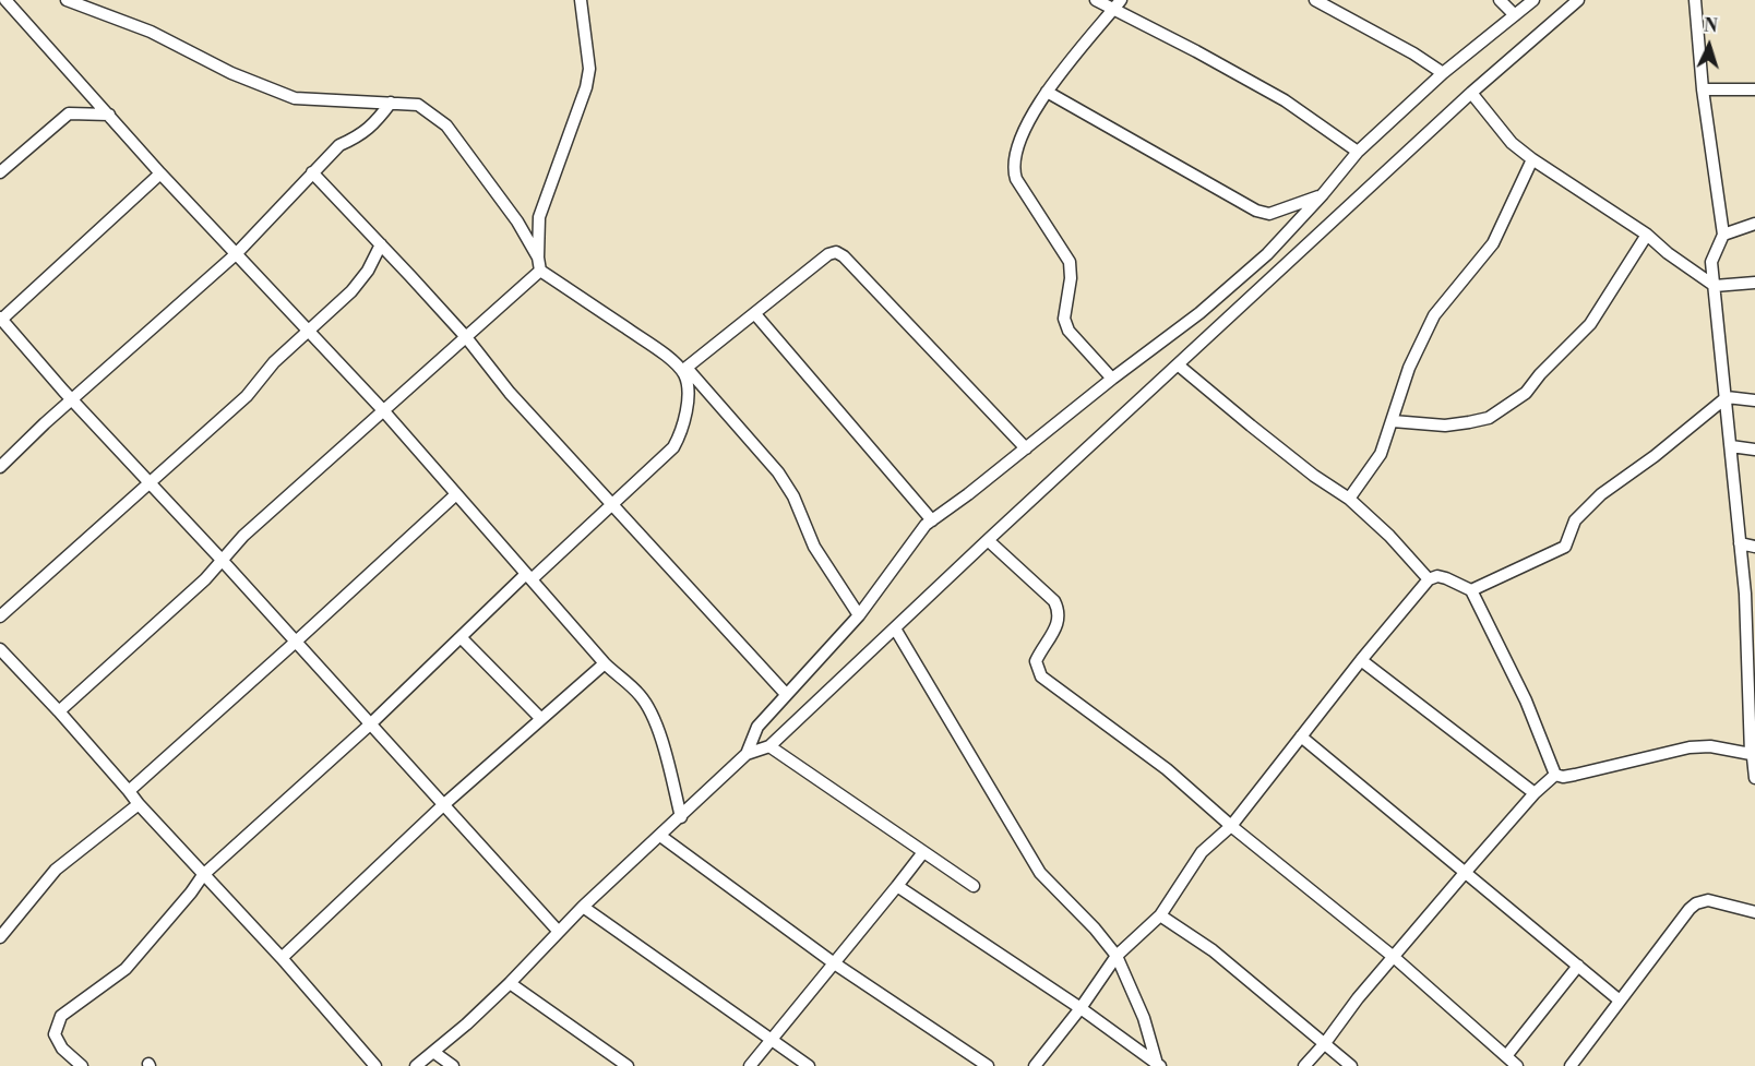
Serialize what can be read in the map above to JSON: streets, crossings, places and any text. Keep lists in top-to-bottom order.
{
  "north": "top"
}
